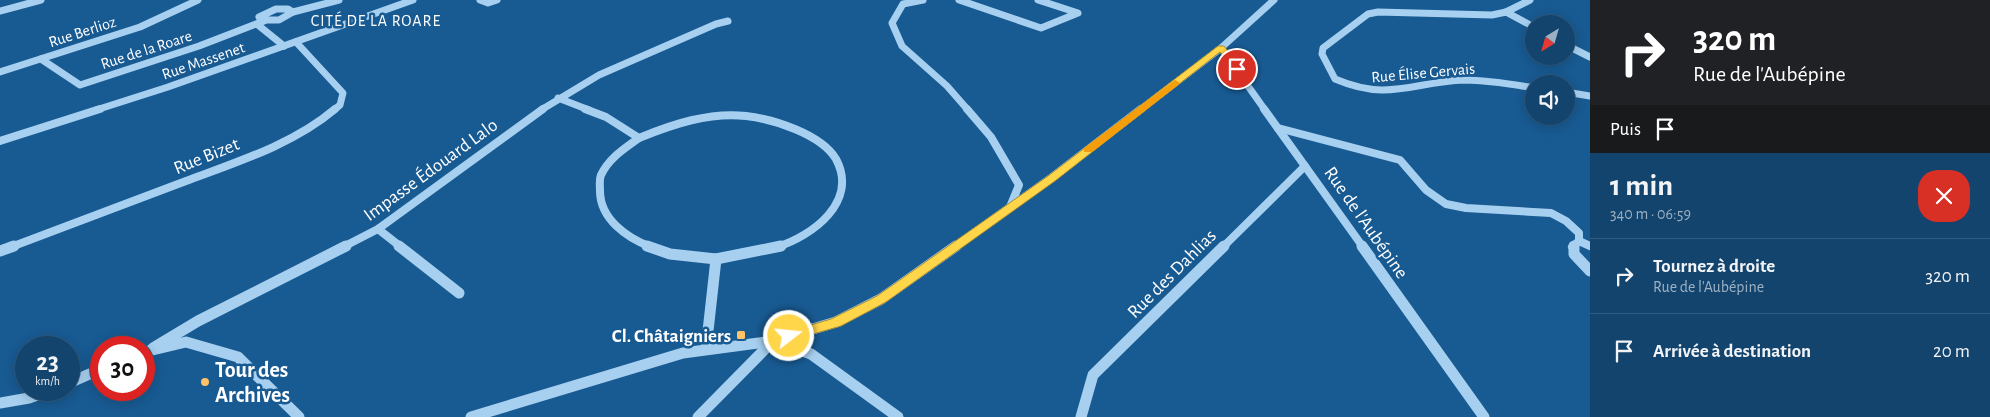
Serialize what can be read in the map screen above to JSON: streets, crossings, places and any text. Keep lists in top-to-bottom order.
{
  "streets": {
    "street": [
      "Rue Berlioz",
      "Rue de la Roare",
      "Rue Massenet",
      "Rue Élise Gervais",
      "Rue Bizet",
      "Impasse Édouard Lalo",
      "Rue de l'Aubépine",
      "Rue des Dahlias"
    ]
  },
  "crossings": [
    ["Rue Berlioz", "Rue de la Roare"],
    ["Rue Massenet", "Rue Bizet"],
    ["Rue de l'Aubépine", "Rue des Dahlias"]
  ],
  "districts": ["CITÉ DE LA ROARE"],
  "places": {
    "transit": ["Cl. Châtaigniers"],
    "other": ["Tour des Archives"]
  },
  "north": "bottom left",
  "page": {
    "turn": ["320 m", "Rue de l'Aubépine"],
    "then": "Puis",
    "heading": ["1 min", "340 m · 06:59"],
    "list": [
      {
        "name": "Tournez à droite",
        "note": "Rue de l'Aubépine",
        "value": "320 m"
      },
      {
        "name": "Arrivée à destination",
        "value": "20 m"
      }
    ],
    "speed": "23 km/h",
    "limit": "30"
  }
}
